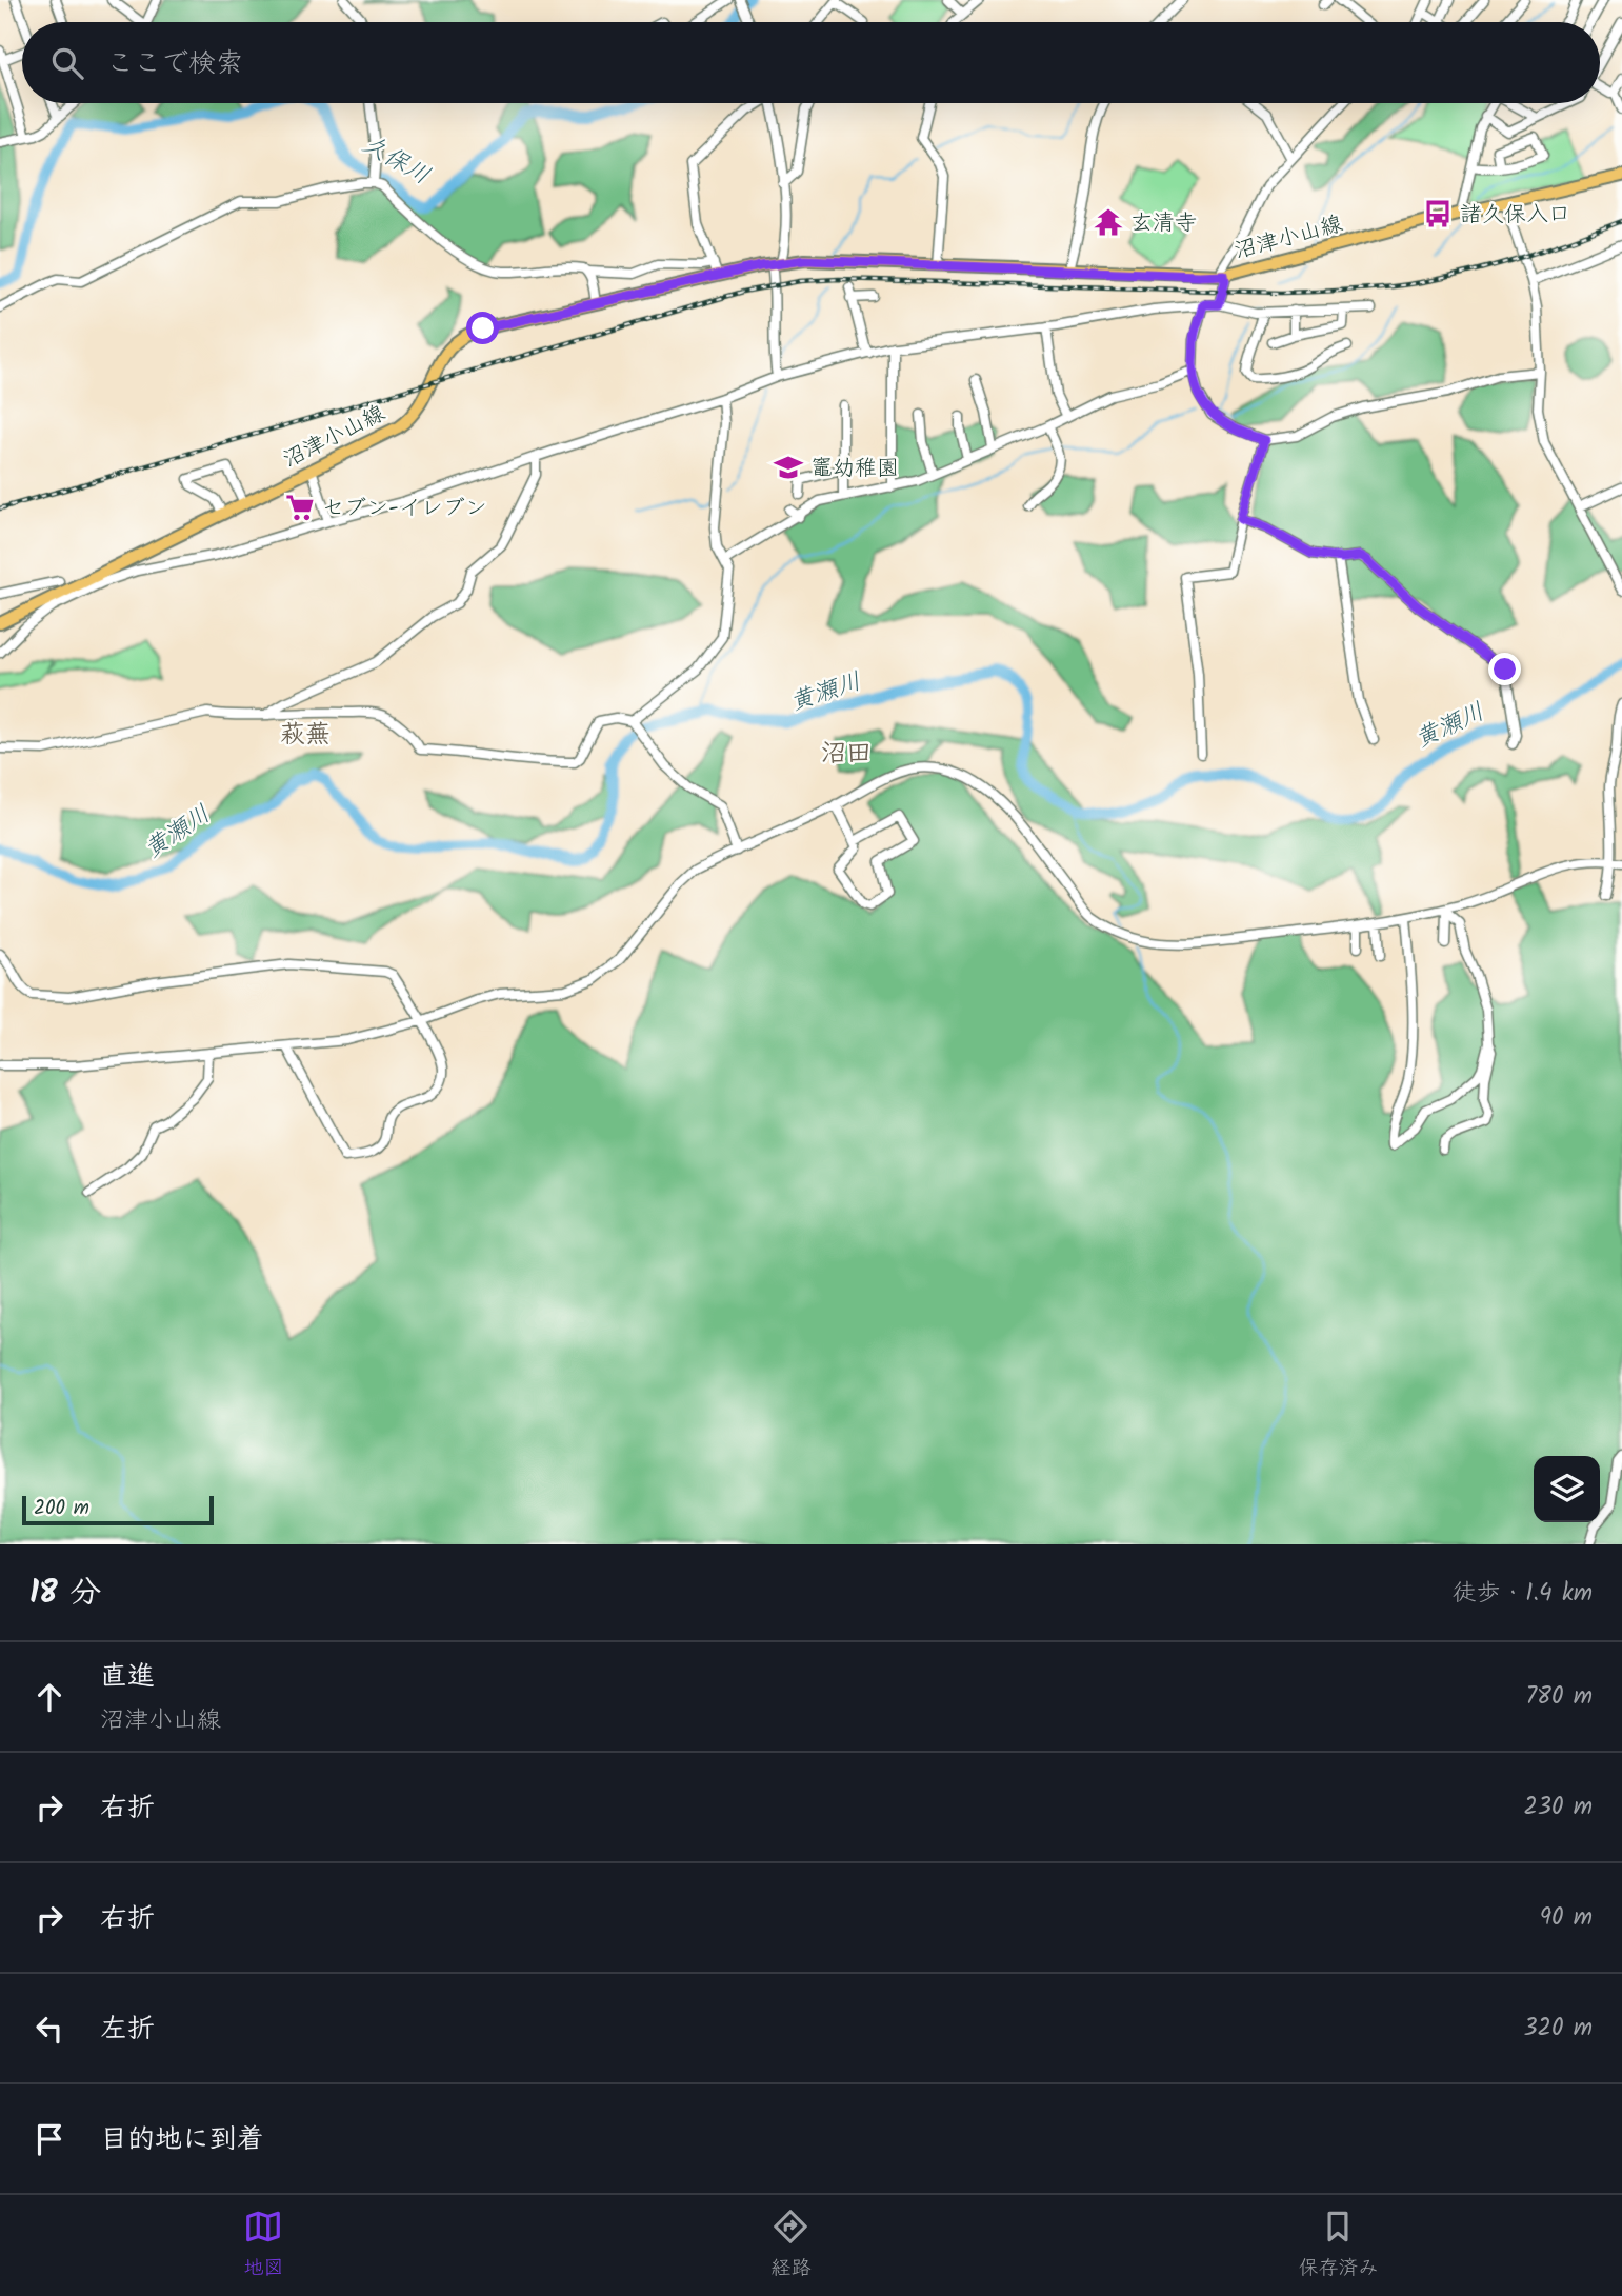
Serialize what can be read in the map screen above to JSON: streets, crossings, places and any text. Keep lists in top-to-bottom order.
{
  "streets": {
    "main road": ["沼津小山線"]
  },
  "districts": ["萩蕪", "沼田"],
  "water": ["久保川", "黄瀬川"],
  "places": {
    "bus stop": ["諸久保入口"],
    "temple": ["玄清寺"],
    "school or university": ["竈幼稚園"],
    "supermarket": ["セブン-イレブン"]
  },
  "scale_bar": "200 m",
  "page": {
    "search": "ここで検索",
    "scale": "200 m",
    "heading": ["18 分", "徒歩 · 1.4 km"],
    "list": [
      ["直進", "沼津小山線", "780 m"],
      ["右折", "230 m"],
      ["右折", "90 m"],
      ["左折", "320 m"],
      "目的地に到着"
    ],
    "nav": ["地図", "経路", "保存済み"]
  }
}
